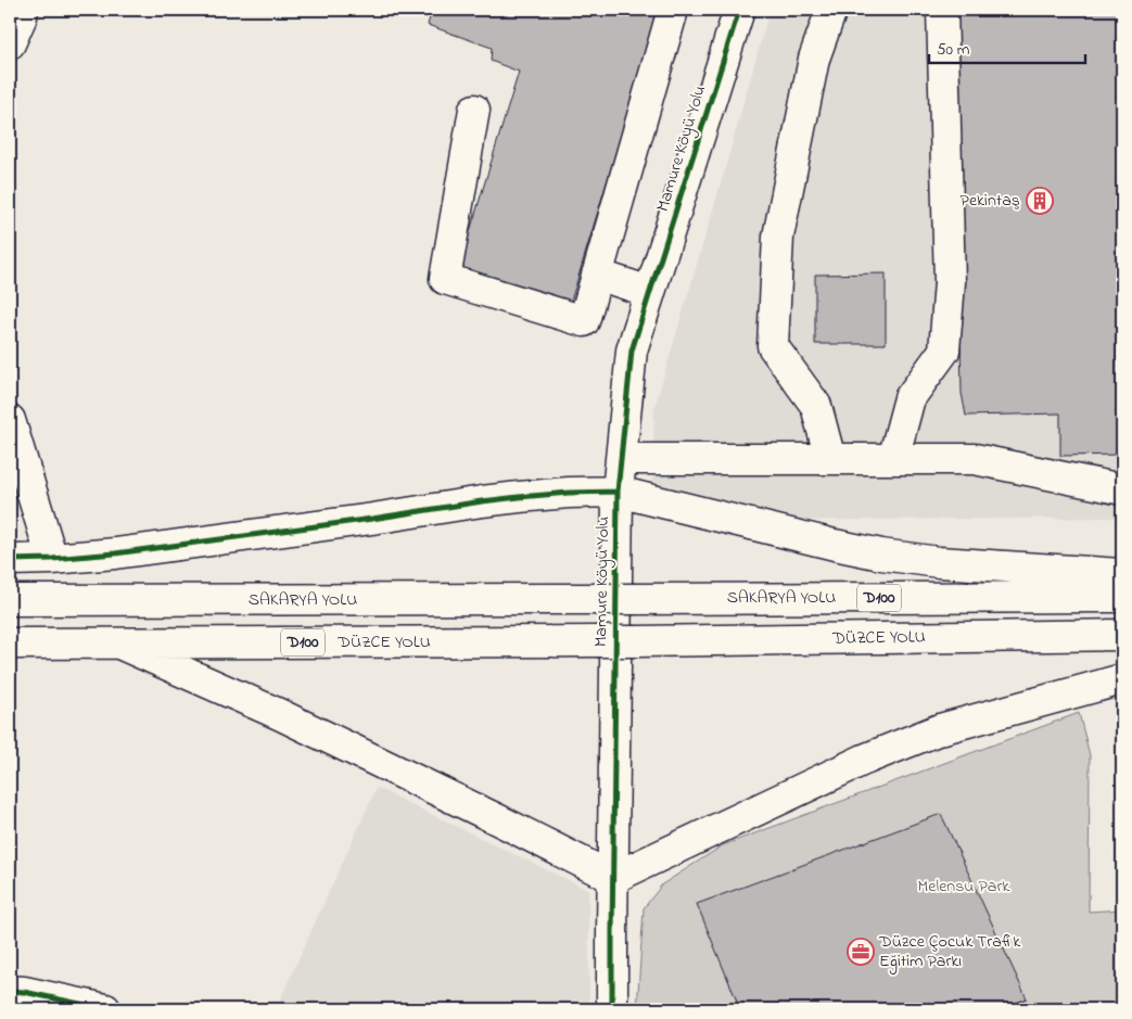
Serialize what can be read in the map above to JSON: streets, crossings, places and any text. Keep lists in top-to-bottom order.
{
  "streets": {
    "main road": [
      "Mamure Köyü Yolu",
      "SAKARYA YOLU",
      "D100",
      "DÜZCE YOLU"
    ]
  },
  "parks": ["Melensu Park"],
  "places": {
    "building": ["Pekintaş"],
    "office": ["Düzce Çocuk Trafik Eğitim Parkı"]
  },
  "scale_bar": "50 m"
}
